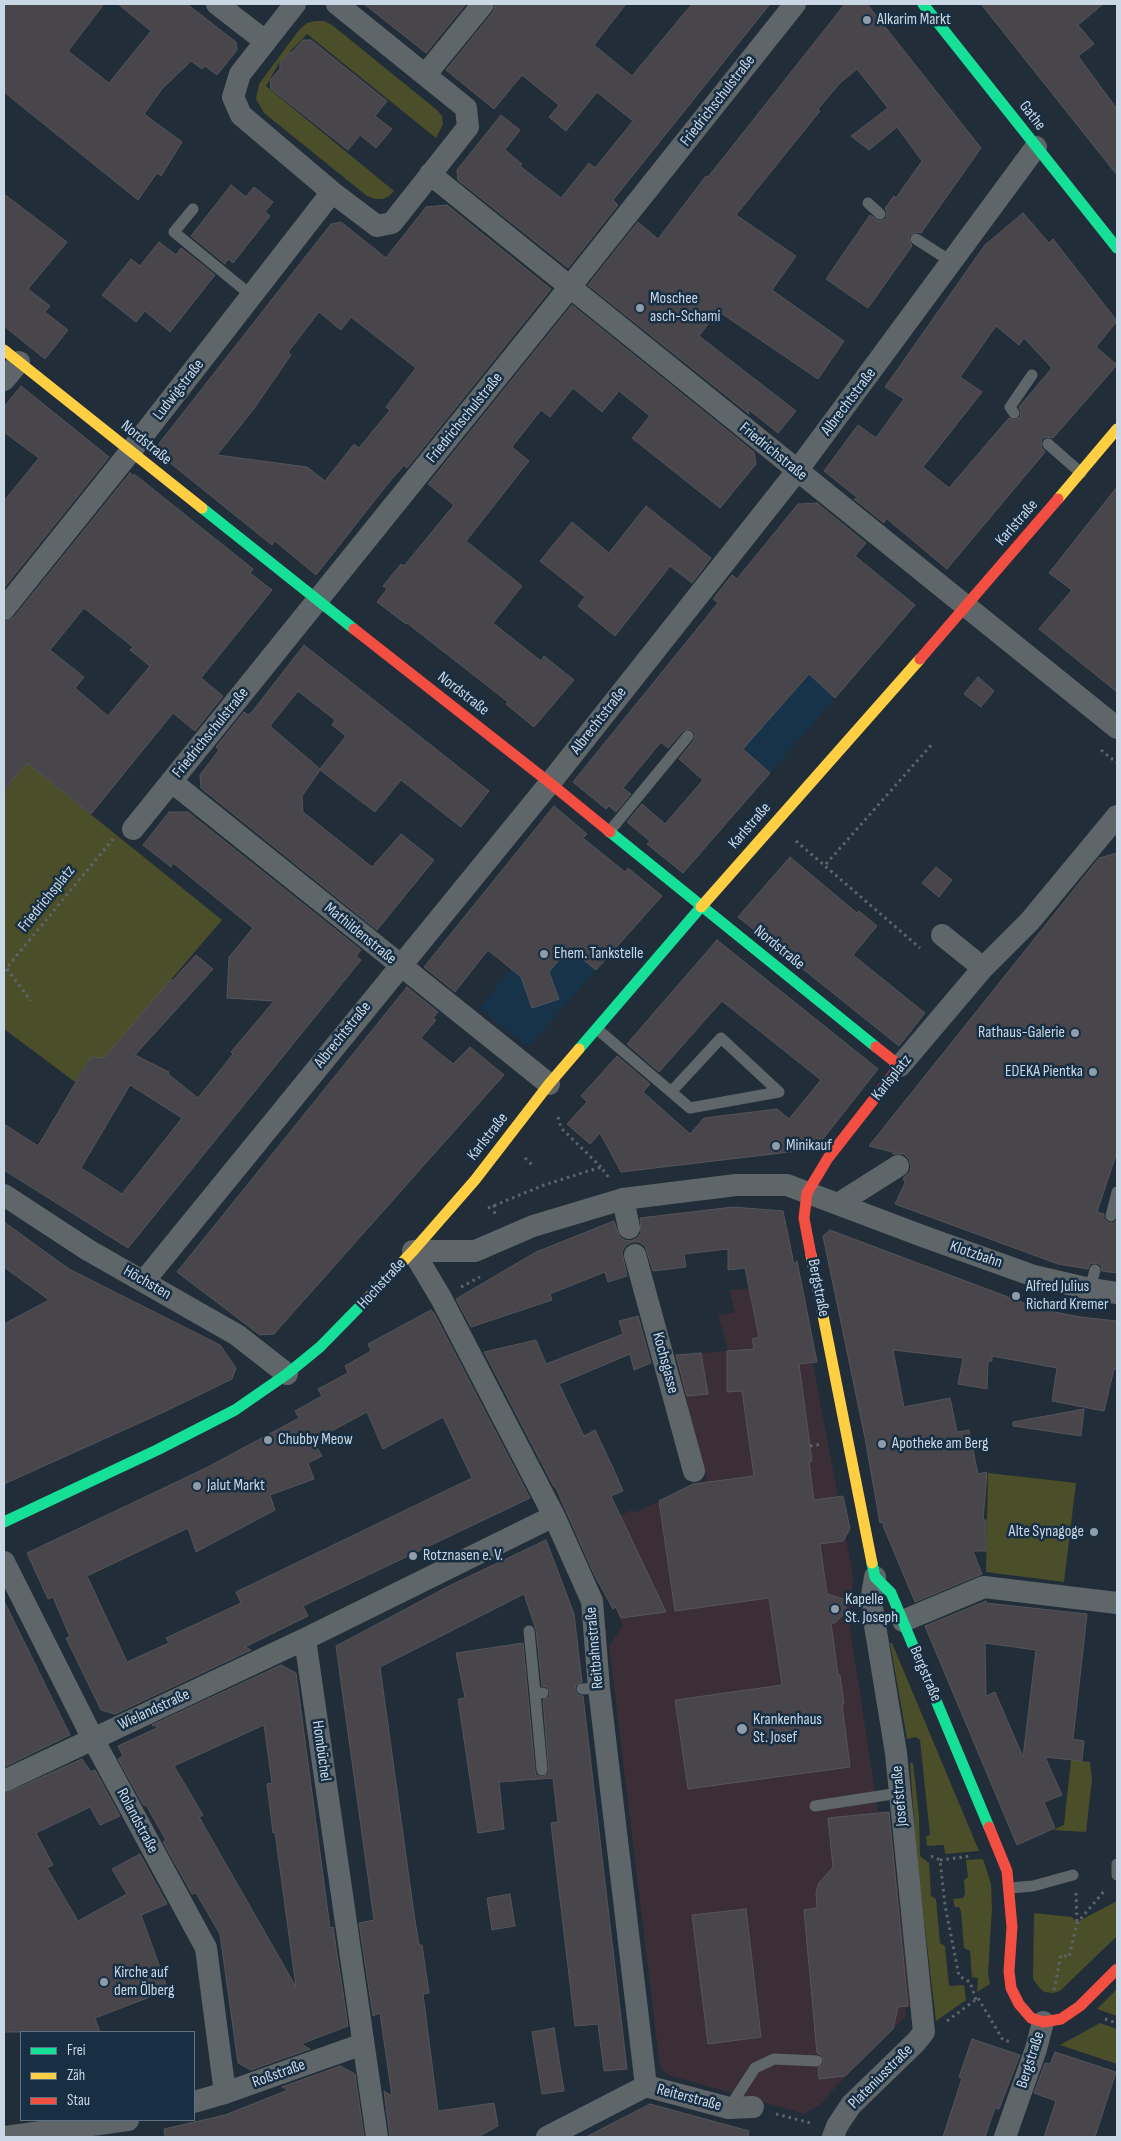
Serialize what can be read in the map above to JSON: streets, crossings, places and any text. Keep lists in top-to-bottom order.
{
  "streets": {
    "street": [
      "Friedrichschulstraße",
      "Gathe",
      "Ludwigstraße",
      "Albrechtstraße",
      "Nordstraße",
      "Friedrichstraße",
      "Karlstraße",
      "Mathildenstraße",
      "Karlsplatz",
      "Klotzbahn",
      "Höchsten",
      "Hochstraße",
      "Bergstraße",
      "Kochsgasse",
      "Reitbahnstraße",
      "Wielandstraße",
      "Hombüchel",
      "Josefstraße",
      "Rolandstraße",
      "Roßstraße",
      "Plateniusstraße",
      "Reiterstraße"
    ],
    "path": ["Friedrichsplatz"]
  },
  "crossings": [
    ["Friedrichschulstraße", "Nordstraße"],
    ["Friedrichschulstraße", "Friedrichstraße"],
    ["Friedrichschulstraße", "Mathildenstraße"],
    ["Gathe", "Albrechtstraße"],
    ["Ludwigstraße", "Nordstraße"],
    ["Albrechtstraße", "Nordstraße"],
    ["Albrechtstraße", "Friedrichstraße"],
    ["Albrechtstraße", "Mathildenstraße"],
    ["Albrechtstraße", "Höchsten"],
    ["Nordstraße", "Karlstraße"],
    ["Nordstraße", "Karlsplatz"],
    ["Friedrichstraße", "Karlstraße"],
    ["Karlstraße", "Mathildenstraße"],
    ["Karlstraße", "Hochstraße"],
    ["Karlstraße", "Reitbahnstraße"],
    ["Karlsplatz", "Klotzbahn"],
    ["Karlsplatz", "Hochstraße"],
    ["Karlsplatz", "Bergstraße"],
    ["Klotzbahn", "Hochstraße"],
    ["Klotzbahn", "Bergstraße"],
    ["Höchsten", "Hochstraße"],
    ["Hochstraße", "Bergstraße"],
    ["Hochstraße", "Reitbahnstraße"],
    ["Bergstraße", "Josefstraße"],
    ["Reitbahnstraße", "Reiterstraße"],
    ["Wielandstraße", "Hombüchel"],
    ["Wielandstraße", "Rolandstraße"],
    ["Hombüchel", "Roßstraße"],
    ["Josefstraße", "Plateniusstraße"],
    ["Rolandstraße", "Roßstraße"]
  ],
  "places": [
    "Alkarim Markt",
    "Moschee asch-Schami",
    "Ehem. Tankstelle",
    "Rathaus-Galerie",
    "EDEKA Pientka",
    "Minikauf",
    "Alfred Julius Richard Kremer",
    "Chubby Meow",
    "Apotheke am Berg",
    "Jalut Markt",
    "Alte Synagoge",
    "Rotznasen e. V.",
    "Kapelle St. Joseph",
    "Krankenhaus St. Josef",
    "Kirche auf dem Ölberg"
  ],
  "legend": ["Frei", "Zäh", "Stau"]
}
